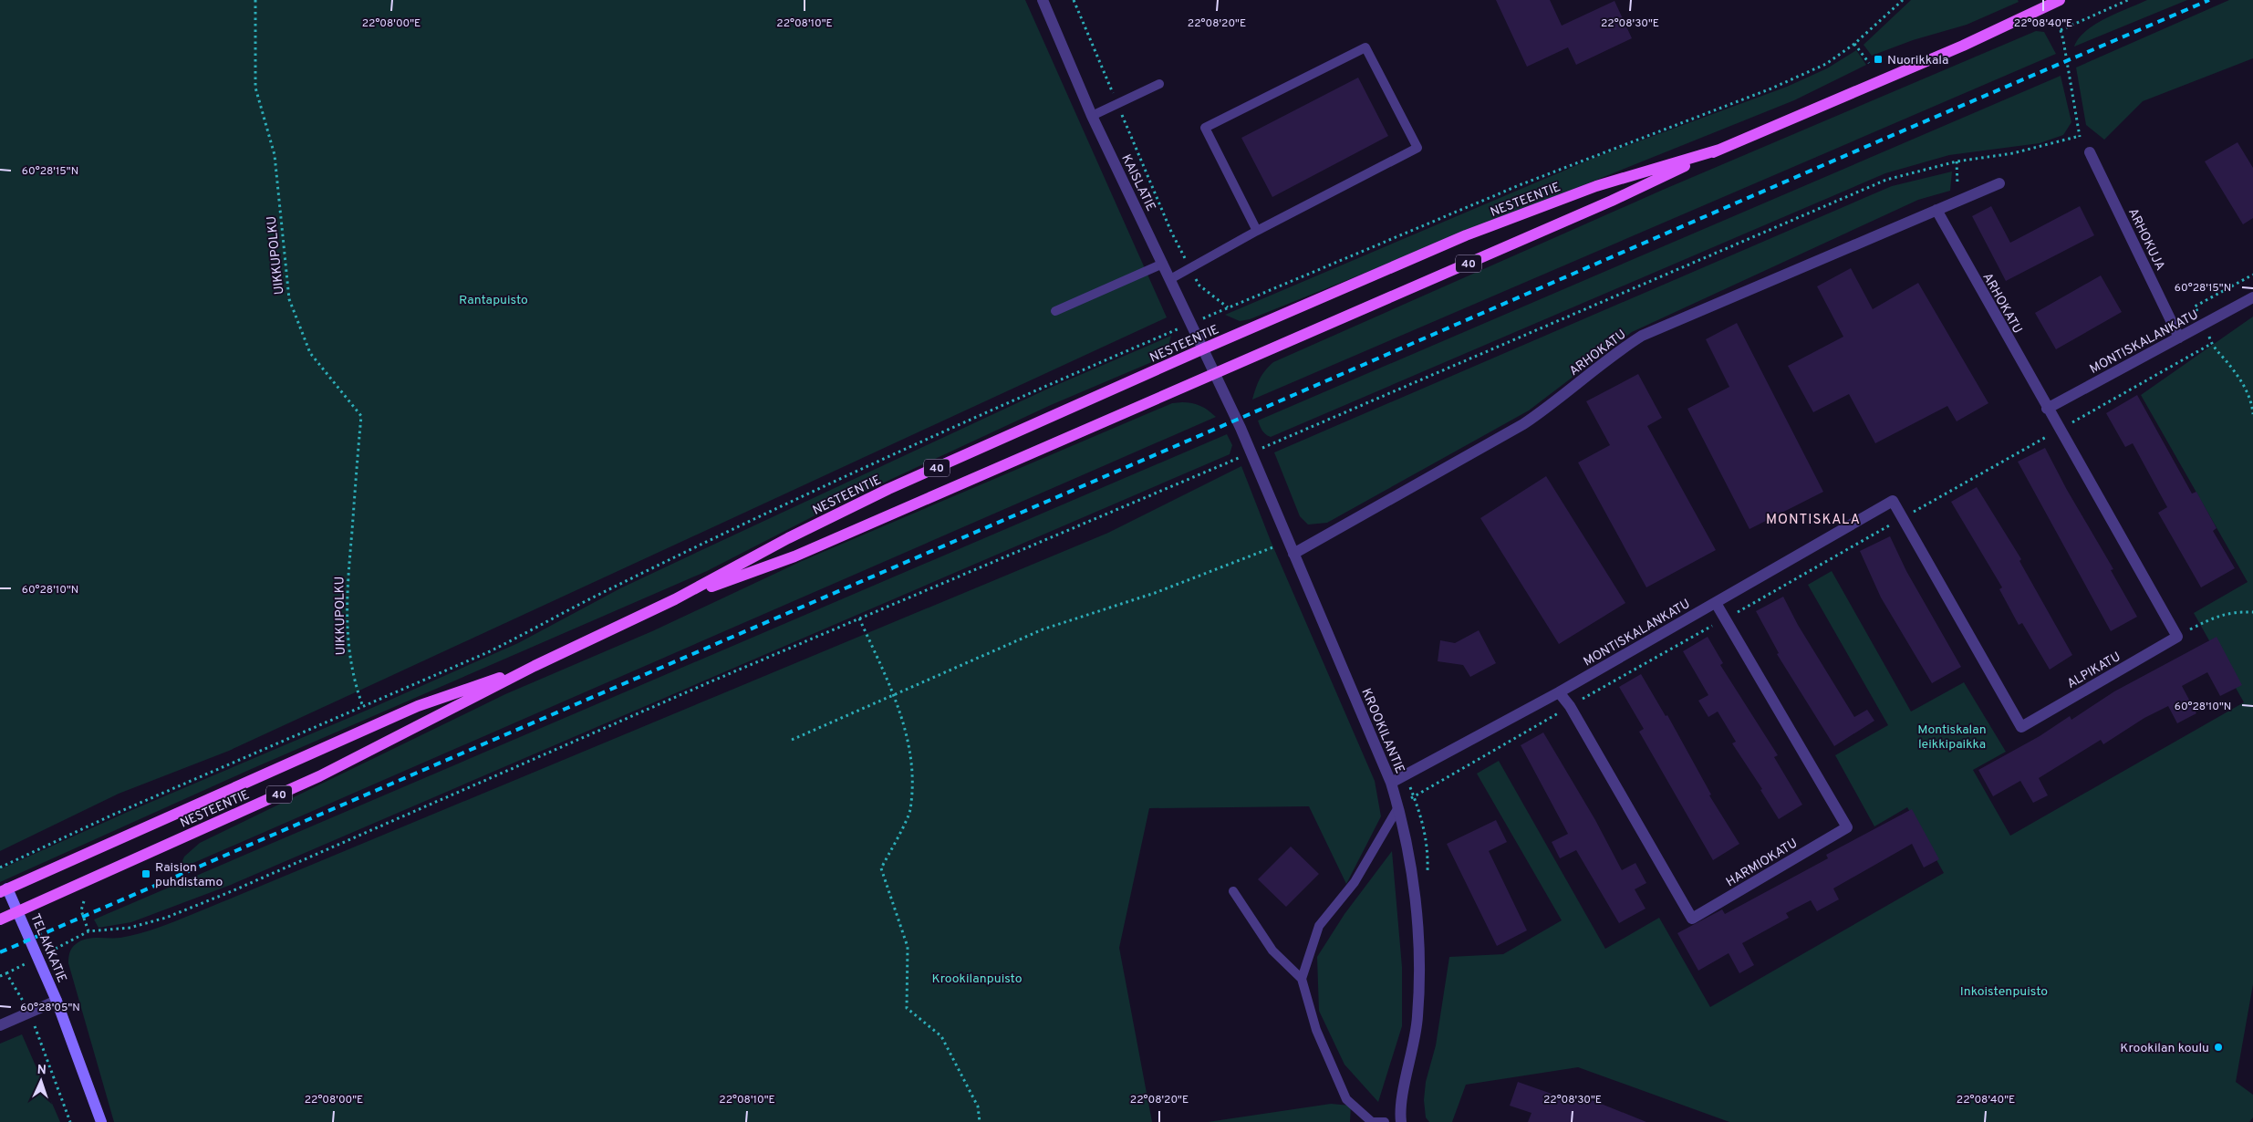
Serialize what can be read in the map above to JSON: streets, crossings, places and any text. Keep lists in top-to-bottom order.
{
  "streets": {
    "main road": ["NESTEENTIE", "40"],
    "street": [
      "KAISLATIE",
      "ARHOKUJA",
      "ARHOKATU",
      "MONTISKALANKATU",
      "ALPIKATU",
      "KROOKILANTIE",
      "HARMIOKATU",
      "TELAKKATIE"
    ],
    "path": ["UIKKUPOLKU"]
  },
  "crossings": [
    ["KAISLATIE", "NESTEENTIE"],
    ["KAISLATIE", "KROOKILANTIE"],
    ["NESTEENTIE", "KROOKILANTIE"],
    ["NESTEENTIE", "TELAKKATIE"],
    ["ARHOKUJA", "MONTISKALANKATU"],
    ["ARHOKATU", "MONTISKALANKATU"],
    ["ARHOKATU", "KROOKILANTIE"],
    ["MONTISKALANKATU", "ALPIKATU"],
    ["MONTISKALANKATU", "KROOKILANTIE"],
    ["MONTISKALANKATU", "HARMIOKATU"]
  ],
  "districts": ["MONTISKALA"],
  "parks": [
    "Rantapuisto",
    "Montiskalan leikkipaikka",
    "Krookilanpuisto",
    "Inkoistenpuisto"
  ],
  "places": {
    "transit": ["Nuorikkala", "Raision puhdistamo"],
    "other": ["Krookilan koulu"]
  },
  "north": "top",
  "coordinates": [
    "22°08'00\"E",
    "22°08'10\"E",
    "22°08'20\"E",
    "22°08'30\"E",
    "22°08'40\"E",
    "60°28'15\"N",
    "60°28'10\"N",
    "60°28'05\"N"
  ]
}
